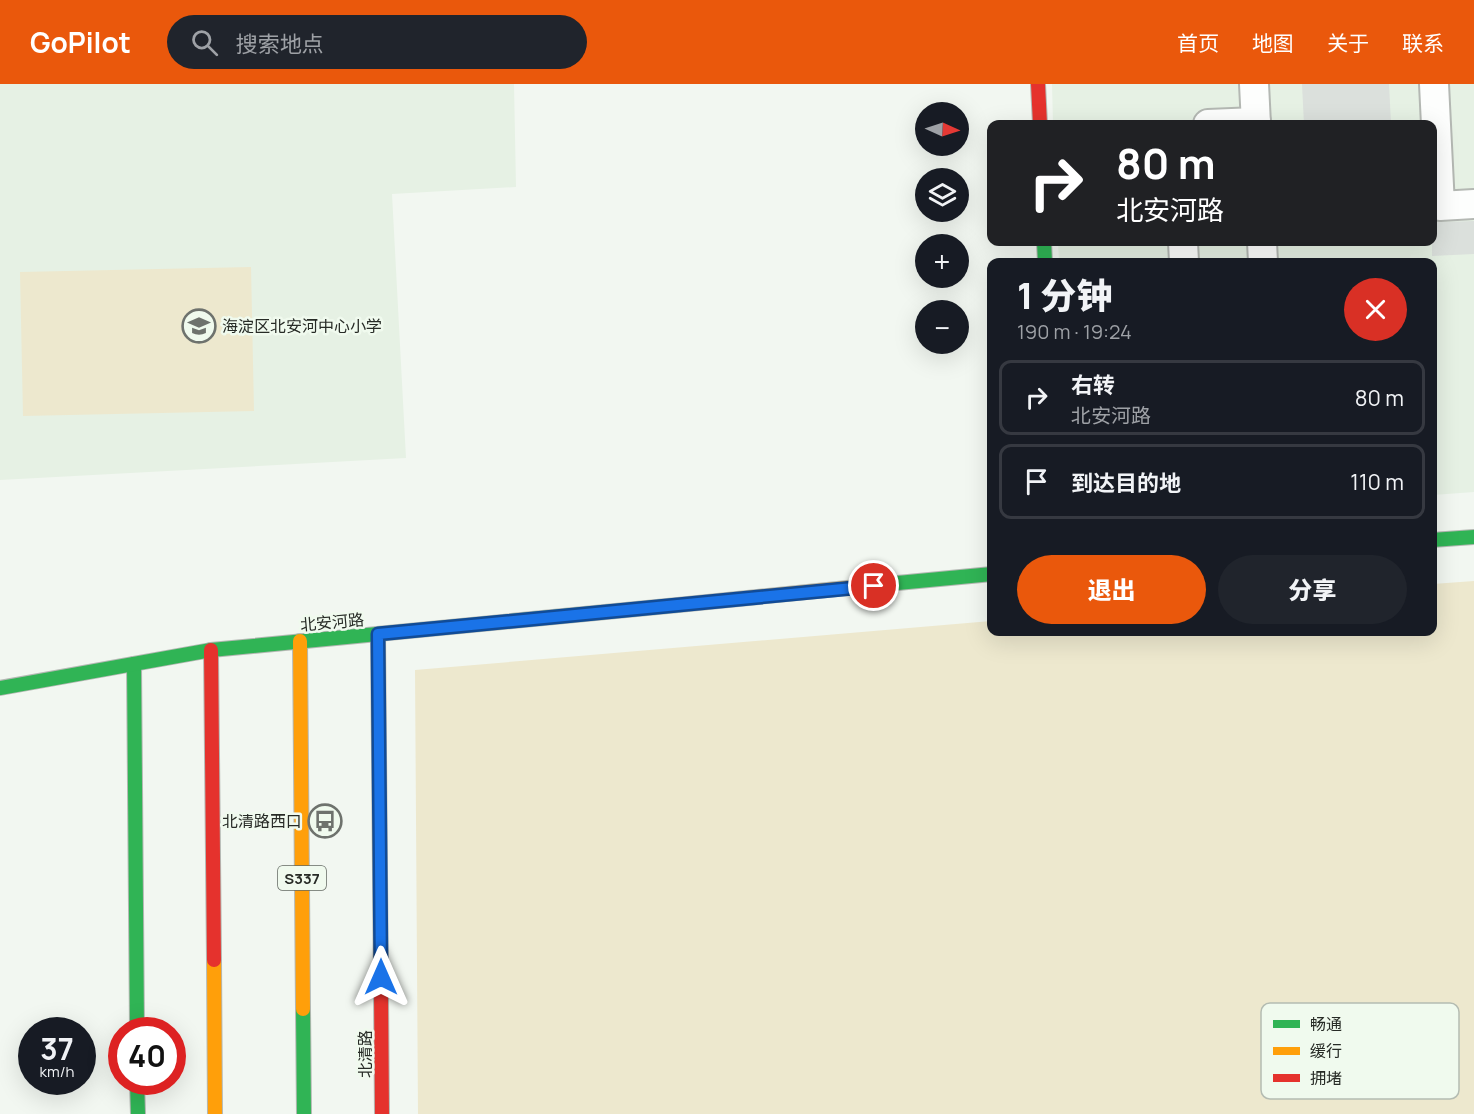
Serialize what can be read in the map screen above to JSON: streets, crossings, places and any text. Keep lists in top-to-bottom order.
{
  "streets": {
    "street": ["北安河路", "S337", "北清路"]
  },
  "crossings": [
    ["北安河路", "S337"],
    ["北安河路", "北清路"]
  ],
  "places": {
    "school or university": ["海淀区北安河中心小学"],
    "bus stop": ["北清路西口"]
  },
  "legend": ["畅通", "缓行", "拥堵"],
  "north": "right",
  "page": {
    "header": "GoPilot",
    "search": "搜索地点",
    "nav": [
      "首页",
      "地图",
      "关于",
      "联系"
    ],
    "map_buttons": ["+", "−"],
    "turn": ["80 m", "北安河路"],
    "heading": ["1 分钟", "190 m · 19:24"],
    "list": [
      {
        "name": "右转",
        "note": "北安河路",
        "value": "80 m"
      },
      {
        "name": "到达目的地",
        "value": "110 m"
      }
    ],
    "buttons": ["退出", "分享"],
    "speed": "37 km/h",
    "limit": "40"
  }
}
